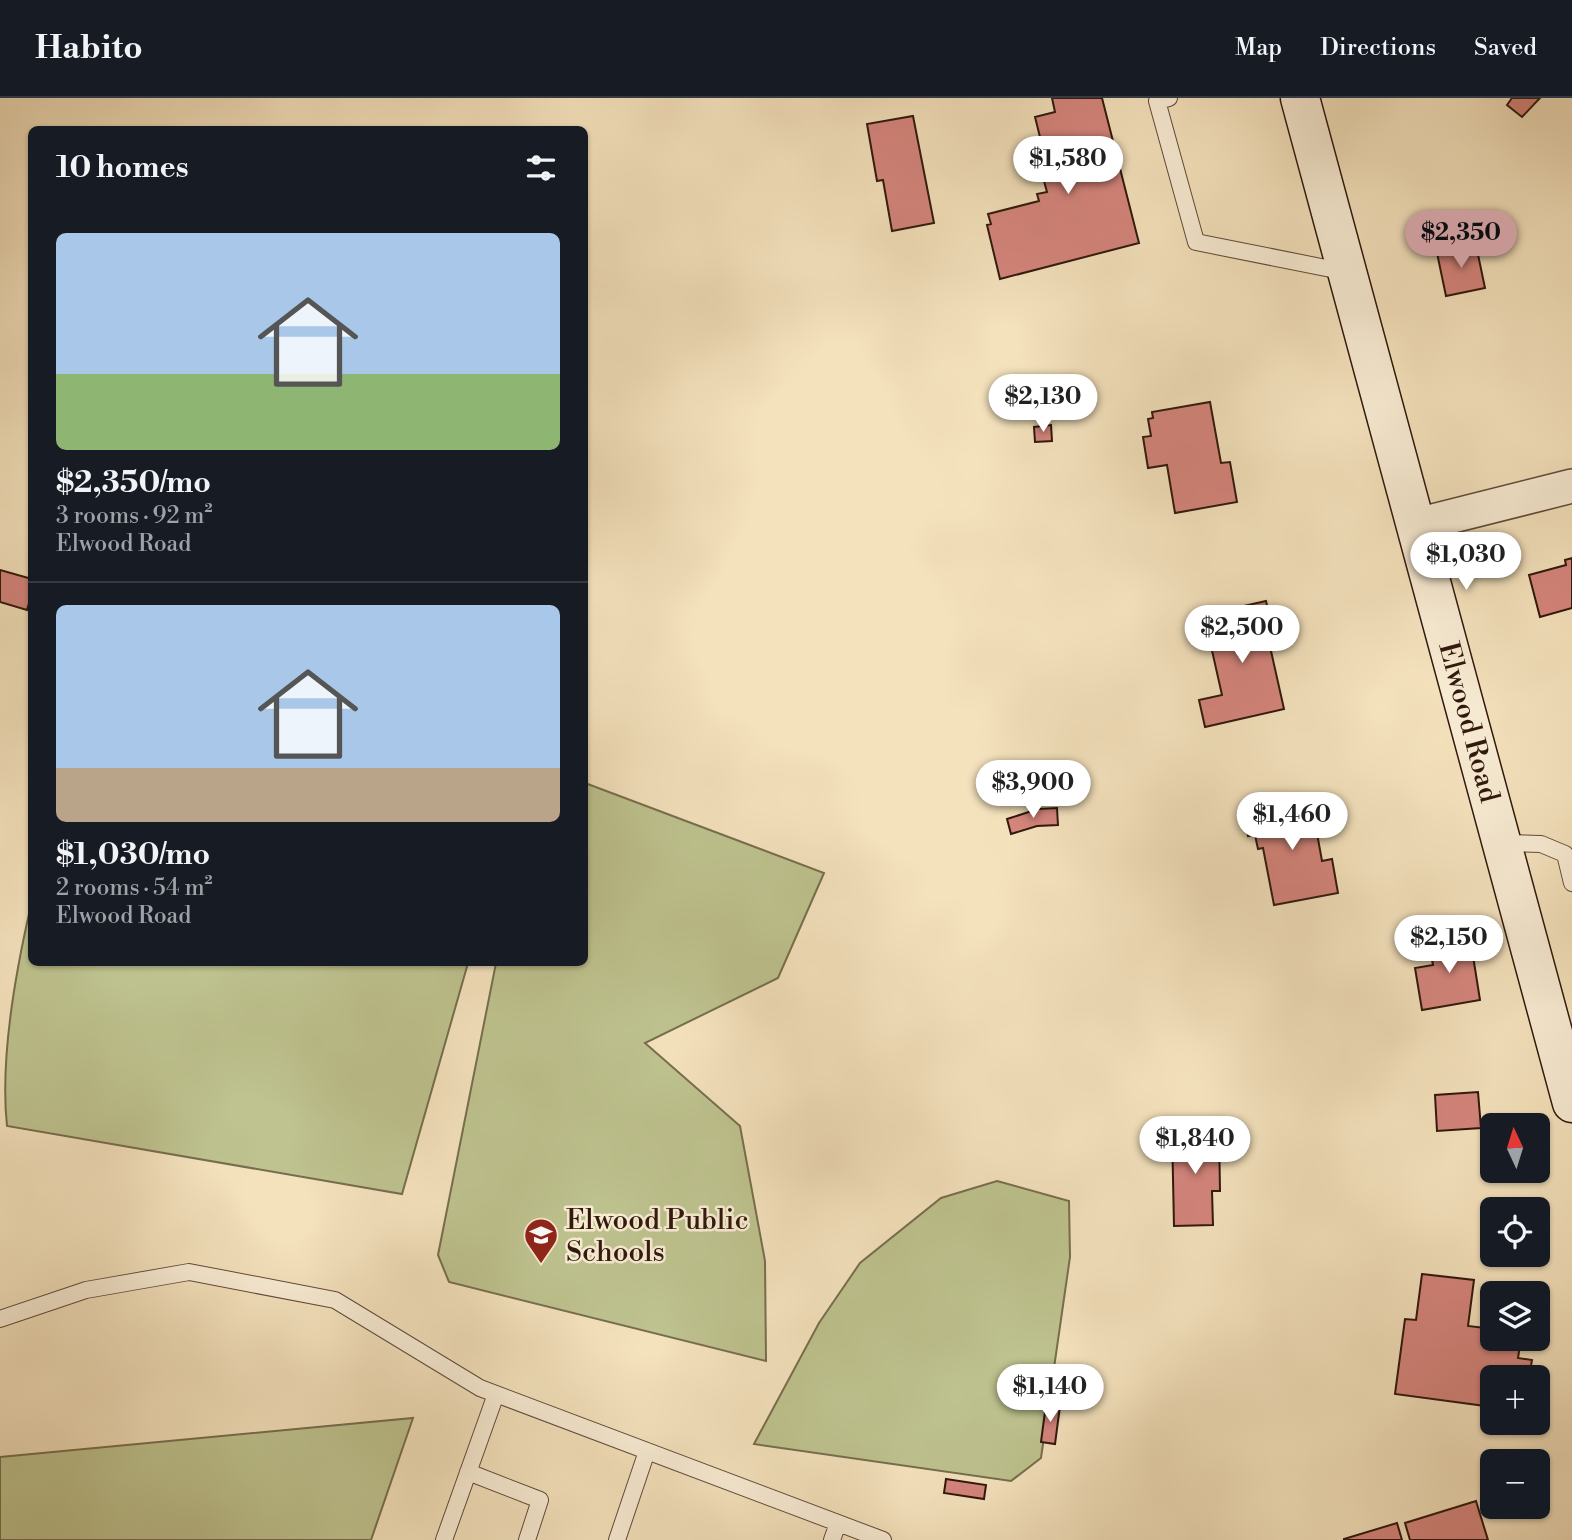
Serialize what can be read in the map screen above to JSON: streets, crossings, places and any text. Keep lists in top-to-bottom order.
{
  "streets": {
    "main road": ["Elwood Road"]
  },
  "places": {
    "school or university": ["Elwood Public Schools"]
  },
  "north": "top",
  "page": {
    "header": "Habito",
    "nav": ["Map", "Directions", "Saved"],
    "heading": "10 homes",
    "price": [
      "$1,580",
      "$2,350",
      "$2,130",
      "$1,030",
      "$2,500",
      "$3,900",
      "$1,460",
      "$2,150",
      "$1,840",
      "$1,140"
    ],
    "list": [
      {
        "name": "$2,350/mo",
        "note": "3 rooms · 92 m² · Elwood Road"
      },
      {
        "name": "$1,030/mo",
        "note": "2 rooms · 54 m² · Elwood Road"
      }
    ],
    "map_buttons": ["+", "−"]
  }
}
